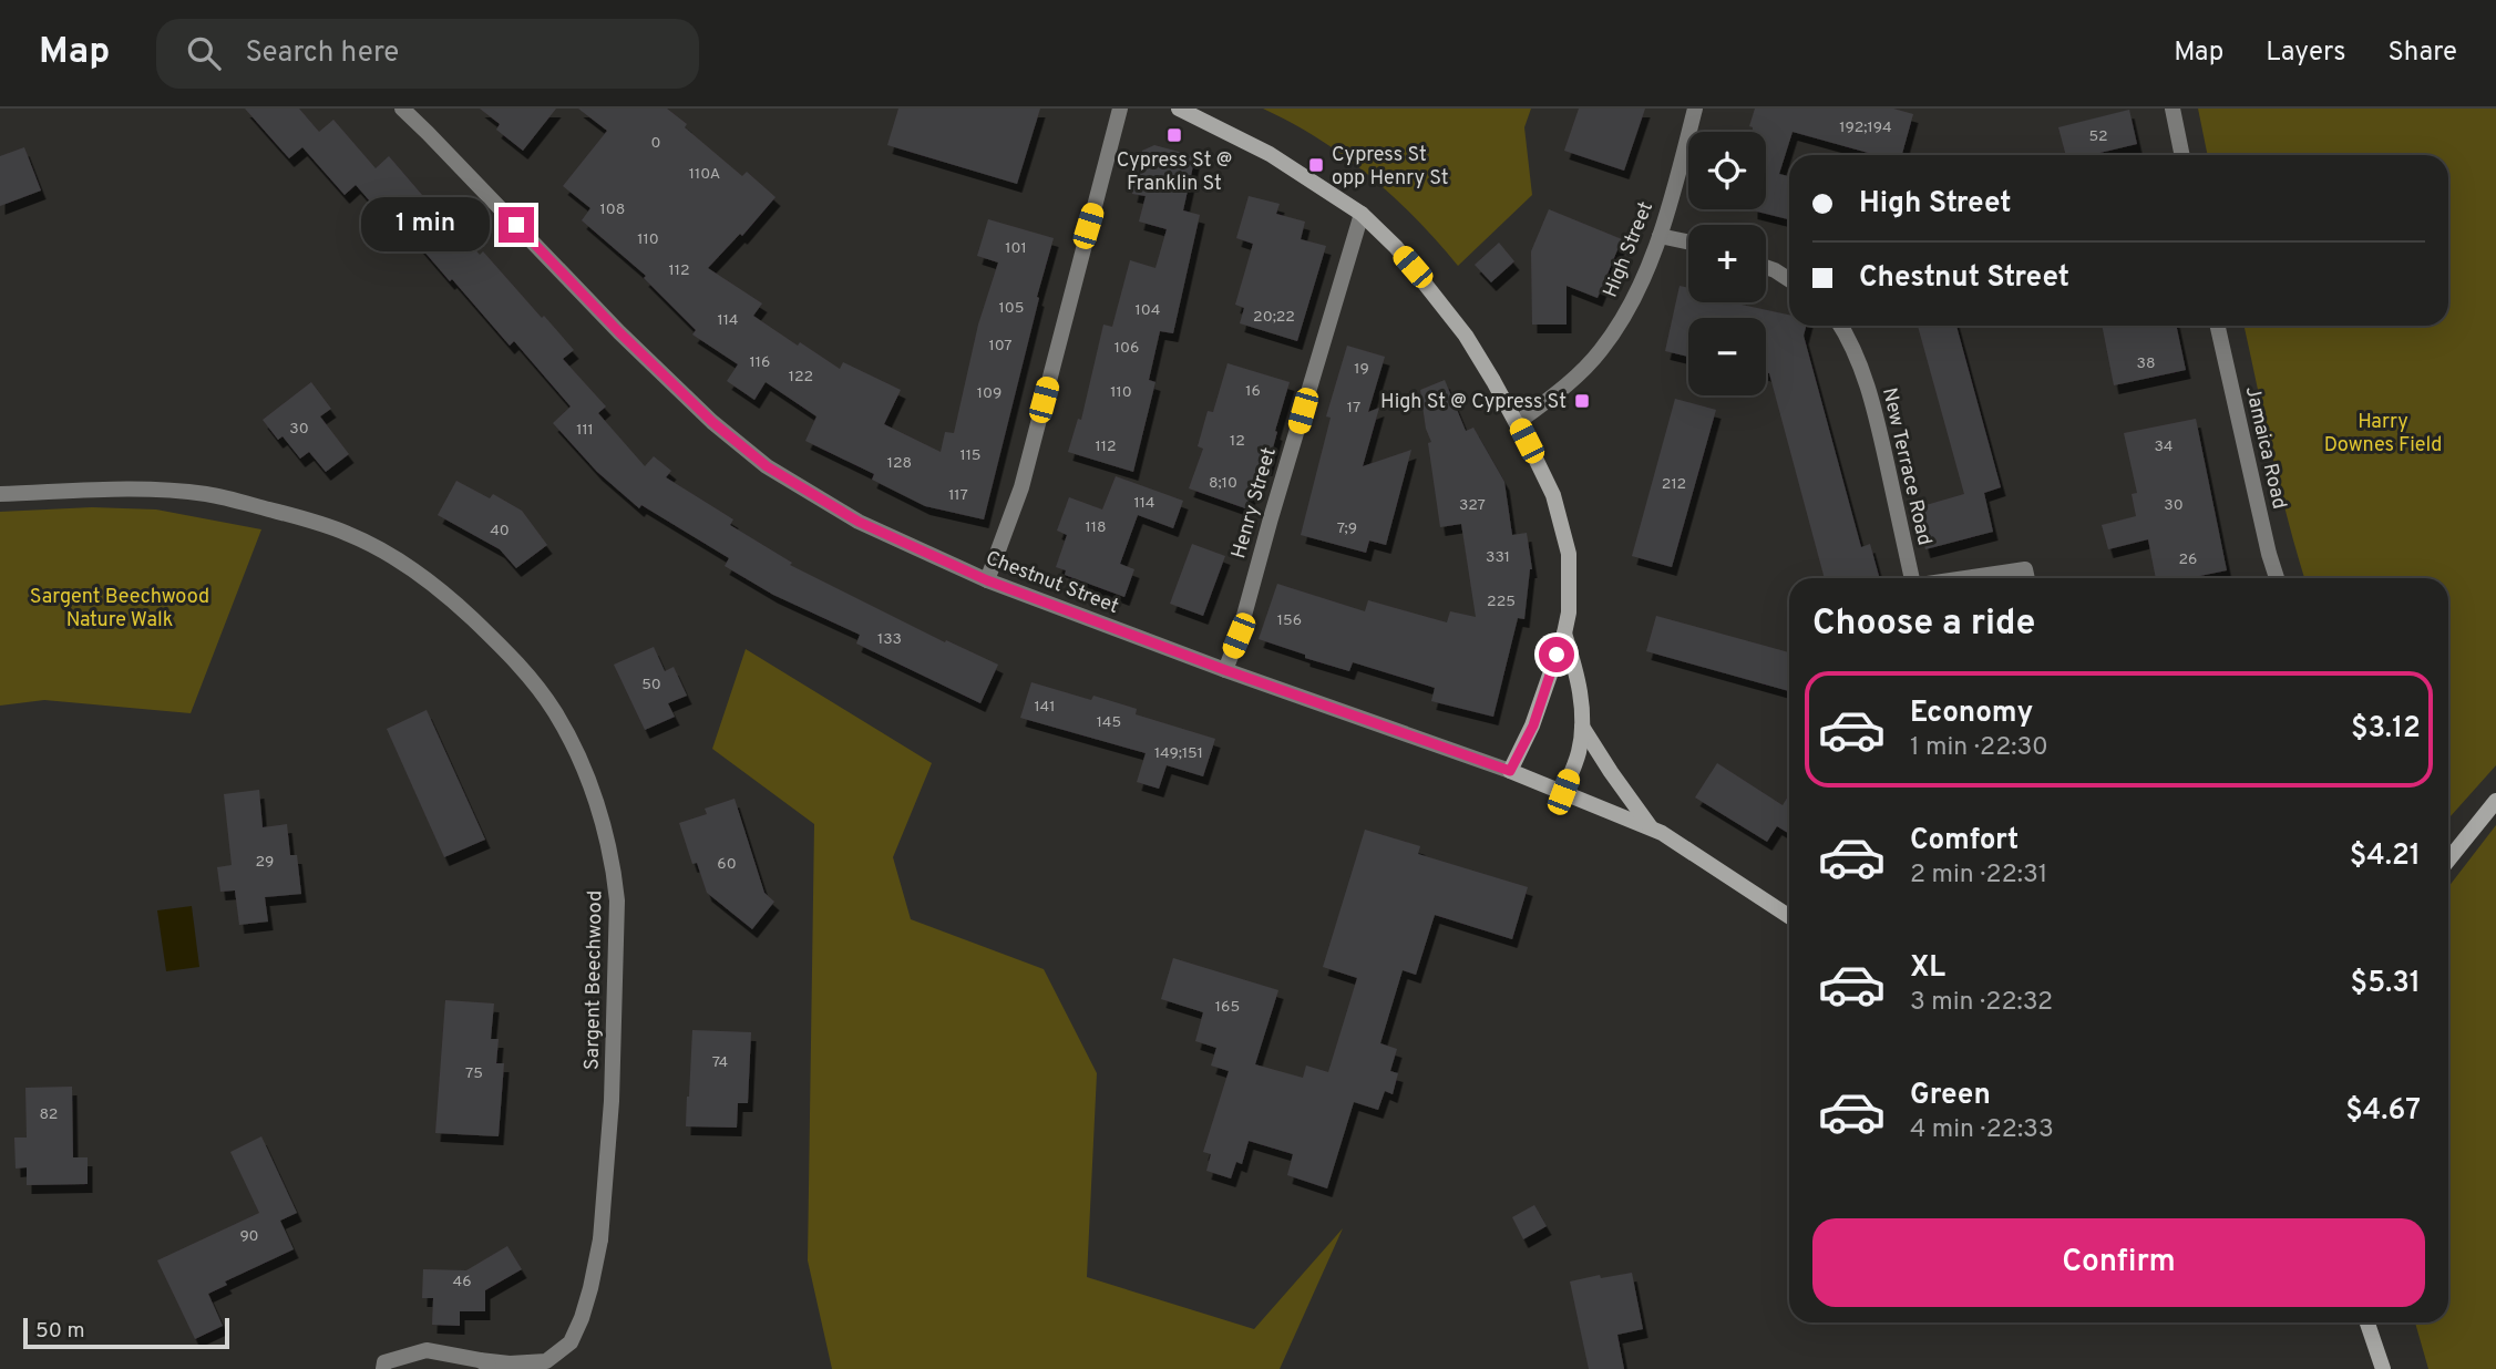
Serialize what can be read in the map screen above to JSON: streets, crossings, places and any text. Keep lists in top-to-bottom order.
{
  "streets": {
    "main road": ["Chestnut Street"],
    "street": [
      "High Street",
      "Jamaica Road",
      "New Terrace Road",
      "Henry Street",
      "Sargent Beechwood"
    ]
  },
  "crossings": [
    ["Henry Street", "Chestnut Street"]
  ],
  "parks": ["Harry Downes Field", "Sargent Beechwood Nature Walk"],
  "places": {
    "transit": ["Cypress St @ Franklin St", "Cypress St opp Henry St", "High St @ Cypress St"]
  },
  "house_numbers": [
    "192;194",
    "52",
    "0",
    "110A",
    "108",
    "110",
    "101",
    "112",
    "105",
    "104",
    "20;22",
    "114",
    "107",
    "106",
    "116",
    "38",
    "19",
    "122",
    "16",
    "110",
    "109",
    "17",
    "30",
    "111",
    "12",
    "112",
    "34",
    "115",
    "128",
    "8;10",
    "212",
    "117",
    "114",
    "327",
    "30",
    "118",
    "7;9",
    "40",
    "331",
    "26",
    "225",
    "156",
    "133",
    "50",
    "141",
    "145",
    "149;151",
    "29",
    "60",
    "165",
    "74",
    "75",
    "82",
    "90",
    "46"
  ],
  "scale_bar": "50 m",
  "page": {
    "header": "Map",
    "search": "Search here",
    "nav": ["Map", "Layers", "Share"],
    "map_buttons": ["+", "−"],
    "banner": ["High Street", "Chestnut Street"],
    "bubble": "1 min",
    "heading": "Choose a ride",
    "list": [
      {
        "name": "Economy",
        "note": "1 min · 22:30",
        "value": "$3.12"
      },
      {
        "name": "Comfort",
        "note": "2 min · 22:31",
        "value": "$4.21"
      },
      {
        "name": "XL",
        "note": "3 min · 22:32",
        "value": "$5.31"
      },
      {
        "name": "Green",
        "note": "4 min · 22:33",
        "value": "$4.67"
      }
    ],
    "buttons": "Confirm",
    "scale": "50 m"
  }
}
